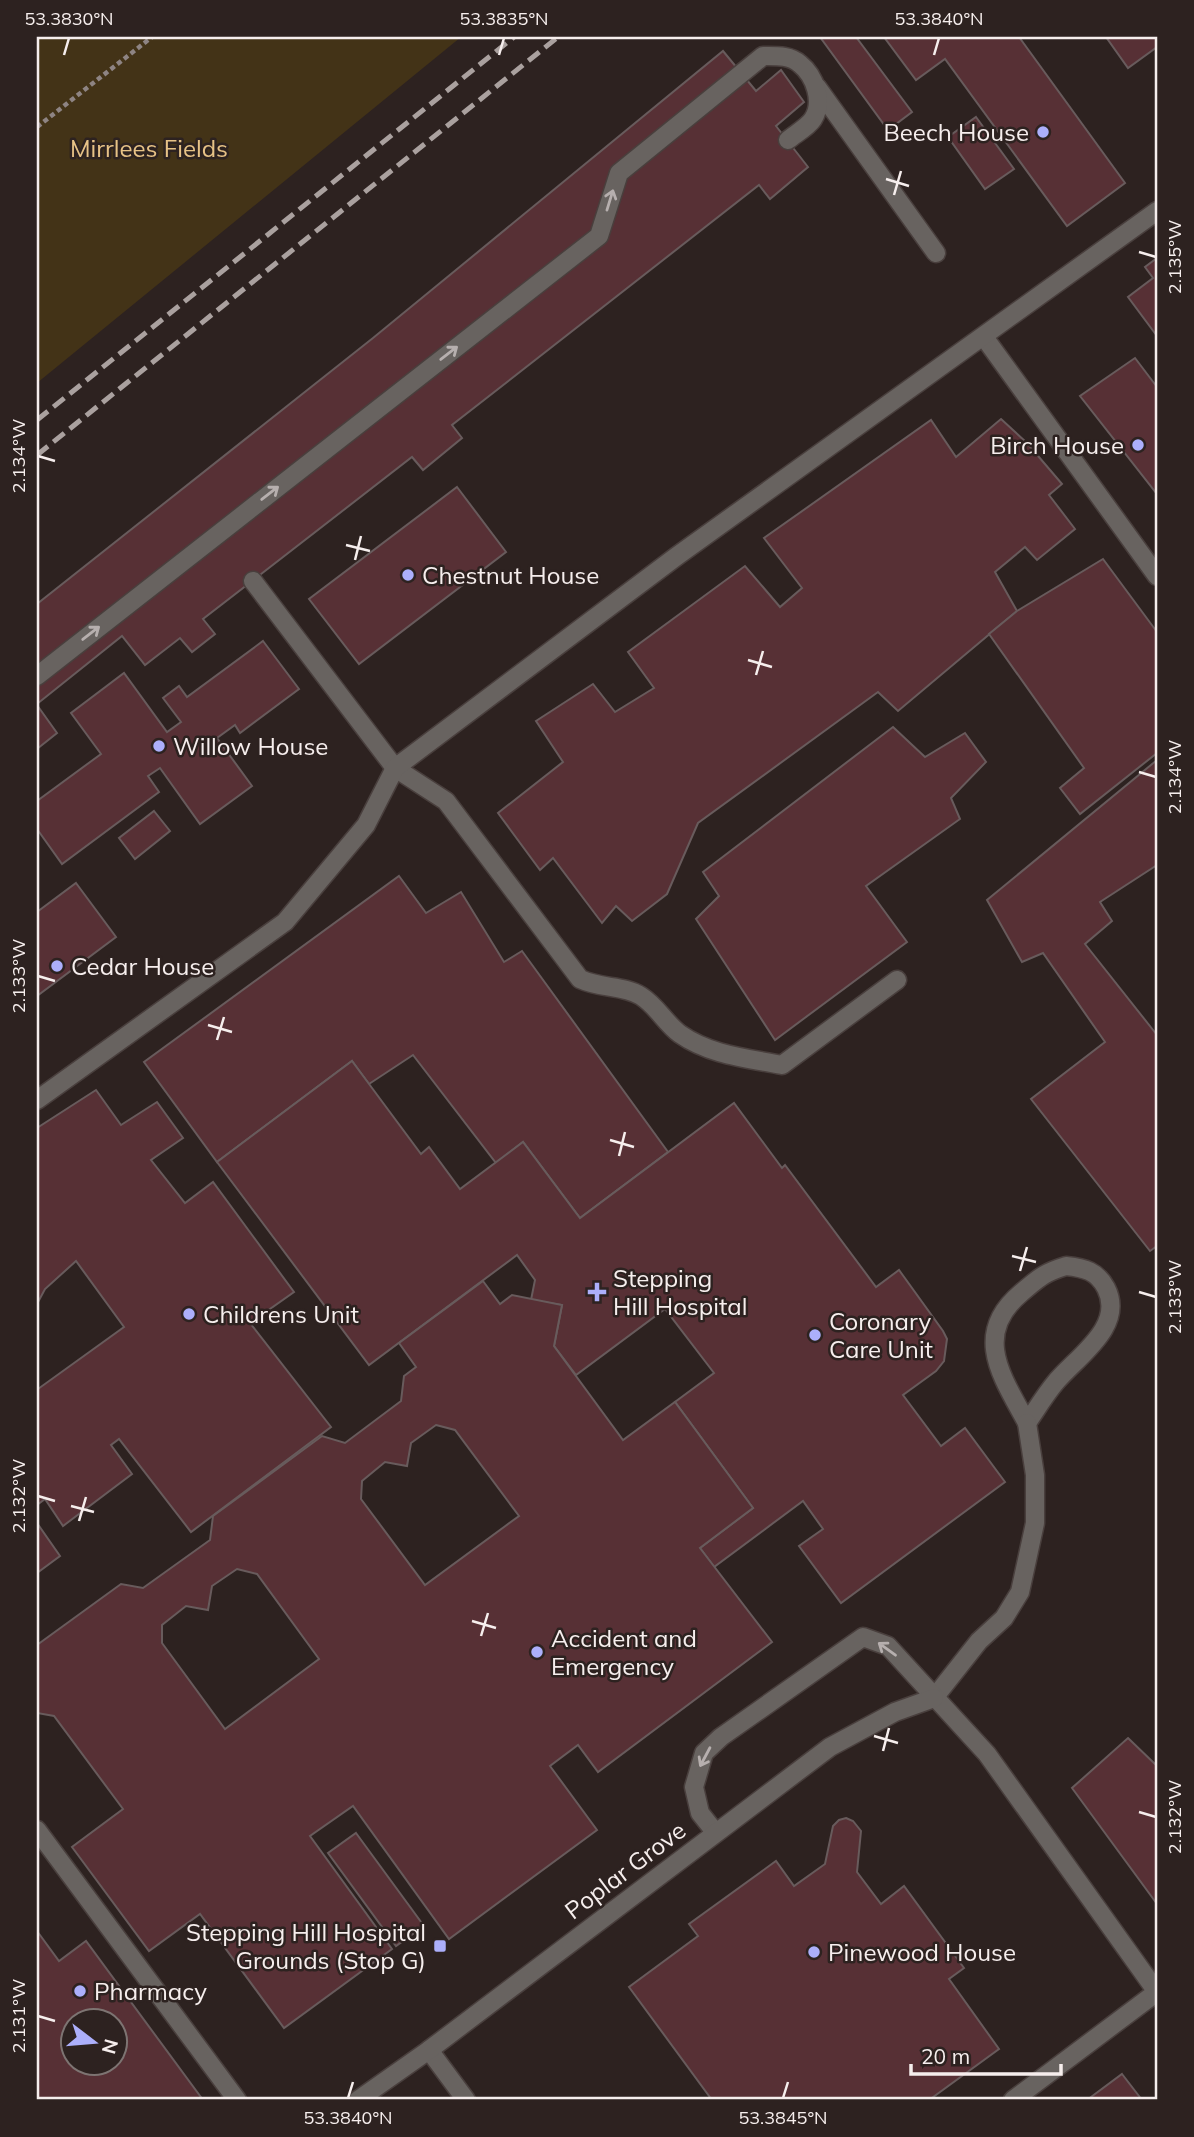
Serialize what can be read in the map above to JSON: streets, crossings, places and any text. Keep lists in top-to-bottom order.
{
  "streets": {
    "lane": ["Poplar Grove"]
  },
  "parks": ["Mirrlees Fields"],
  "places": {
    "other": [
      "Beech House",
      "Birch House",
      "Chestnut House",
      "Willow House",
      "Cedar House",
      "Childrens Unit",
      "Coronary Care Unit",
      "Accident and Emergency",
      "Pinewood House",
      "Pharmacy"
    ],
    "health": ["Stepping Hill Hospital"],
    "transit": ["Stepping Hill Hospital Grounds (Stop G)"]
  },
  "scale_bar": "20 m",
  "north": "right",
  "coordinates": [
    "53.3830°N",
    "53.3835°N",
    "53.3840°N",
    "2.135°W",
    "2.134°W",
    "2.133°W",
    "2.132°W",
    "2.131°W",
    "53.3845°N"
  ]
}
